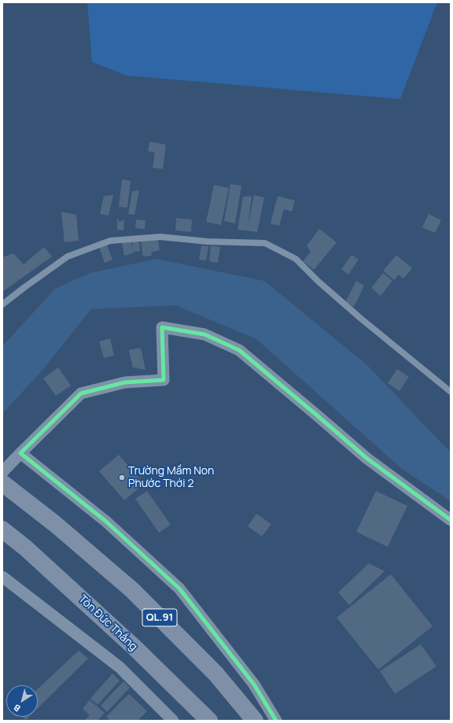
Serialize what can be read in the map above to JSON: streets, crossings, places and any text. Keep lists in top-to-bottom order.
{
  "streets": {
    "highway": ["QL.91", "Tôn Đức Thắng"]
  },
  "places": ["Trường Mầm Non Phước Thới 2"],
  "north": "bottom left"
}
